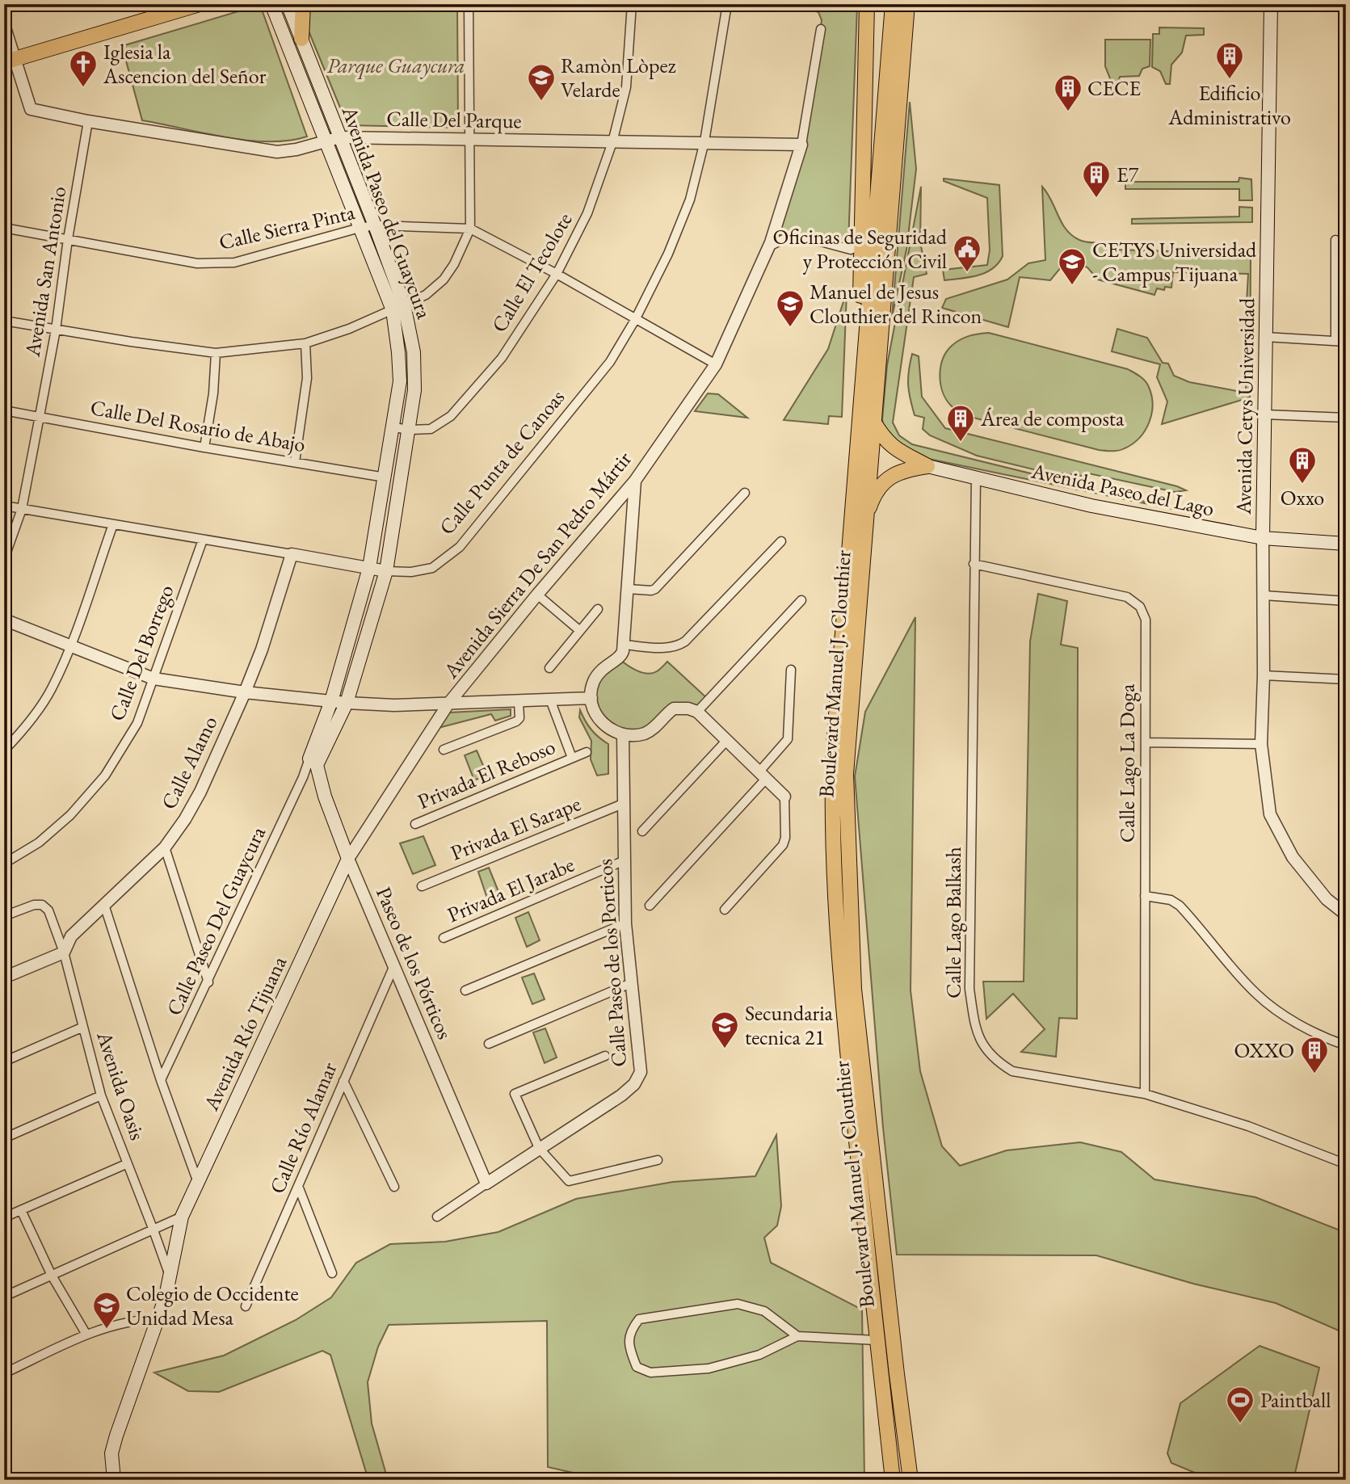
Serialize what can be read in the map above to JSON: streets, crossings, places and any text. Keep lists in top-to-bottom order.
{
  "streets": {
    "main road": [
      "Avenida Paseo del Guaycura",
      "Avenida Cetys Universidad",
      "Avenida Paseo del Lago",
      "Boulevard Manuel J. Clouthier",
      "Paseo de los Pórticos",
      "Avenida Río Tijuana"
    ],
    "street": [
      "Calle Del Parque",
      "Calle Sierra Pinta",
      "Avenida San Antonio",
      "Calle El Tecolote",
      "Calle Del Rosario de Abajo",
      "Calle Punta de Canoas",
      "Avenida Sierra De San Pedro Mártir",
      "Calle Del Borrego",
      "Calle Alamo",
      "Calle Lago La Doga",
      "Privada El Reboso",
      "Privada El Sarape",
      "Privada El Jarabe",
      "Calle Paseo Del Guaycura",
      "Calle Lago Balkash",
      "Calle Paseo de los Porticos",
      "Avenida Oasis",
      "Calle Río Alamar"
    ]
  },
  "crossings": [
    ["Calle Del Parque", "Avenida Paseo del Guaycura"],
    ["Calle Del Parque", "Avenida San Antonio"],
    ["Calle Del Parque", "Calle El Tecolote"],
    ["Calle Del Parque", "Calle Punta de Canoas"],
    ["Calle Del Parque", "Avenida Sierra De San Pedro Mártir"],
    ["Avenida Paseo del Guaycura", "Calle Sierra Pinta"],
    ["Avenida Paseo del Guaycura", "Calle El Tecolote"],
    ["Avenida Paseo del Guaycura", "Calle Del Rosario de Abajo"],
    ["Avenida Paseo del Guaycura", "Calle Punta de Canoas"],
    ["Avenida Paseo del Guaycura", "Avenida Sierra De San Pedro Mártir"],
    ["Avenida Paseo del Guaycura", "Calle Paseo Del Guaycura"],
    ["Avenida Paseo del Guaycura", "Paseo de los Pórticos"],
    ["Calle Sierra Pinta", "Avenida San Antonio"],
    ["Calle Sierra Pinta", "Calle El Tecolote"],
    ["Calle Sierra Pinta", "Calle Punta de Canoas"],
    ["Calle Sierra Pinta", "Avenida Sierra De San Pedro Mártir"],
    ["Avenida San Antonio", "Calle Del Rosario de Abajo"],
    ["Avenida San Antonio", "Calle Punta de Canoas"],
    ["Avenida Cetys Universidad", "Avenida Paseo del Lago"],
    ["Calle Punta de Canoas", "Calle Del Borrego"],
    ["Calle Punta de Canoas", "Calle Alamo"],
    ["Avenida Paseo del Lago", "Calle Lago Balkash"],
    ["Avenida Sierra De San Pedro Mártir", "Calle Del Borrego"],
    ["Avenida Sierra De San Pedro Mártir", "Calle Alamo"],
    ["Avenida Sierra De San Pedro Mártir", "Avenida Río Tijuana"],
    ["Calle Alamo", "Avenida Oasis"],
    ["Calle Lago La Doga", "Calle Lago Balkash"],
    ["Privada El Sarape", "Calle Paseo de los Porticos"],
    ["Privada El Jarabe", "Calle Paseo de los Porticos"],
    ["Calle Paseo Del Guaycura", "Paseo de los Pórticos"],
    ["Paseo de los Pórticos", "Calle Paseo de los Porticos"],
    ["Paseo de los Pórticos", "Avenida Río Tijuana"],
    ["Paseo de los Pórticos", "Calle Río Alamar"]
  ],
  "parks": ["Parque Guaycura"],
  "places": {
    "building": [
      "Edificio Administrativo",
      "CECE",
      "E7",
      "Área de composta",
      "Oxxo",
      "OXXO"
    ],
    "church": ["Iglesia la Ascencion del Señor"],
    "school or university": [
      "Ramòn Lòpez Velarde",
      "CETYS Universidad - Campus Tijuana",
      "Manuel de Jesus Clouthier del Rincon",
      "Secundaria tecnica 21",
      "Colegio de Occidente Unidad Mesa"
    ],
    "public building": ["Oficinas de Seguridad y Protección Civil"],
    "sports": ["Paintball"]
  }
}
